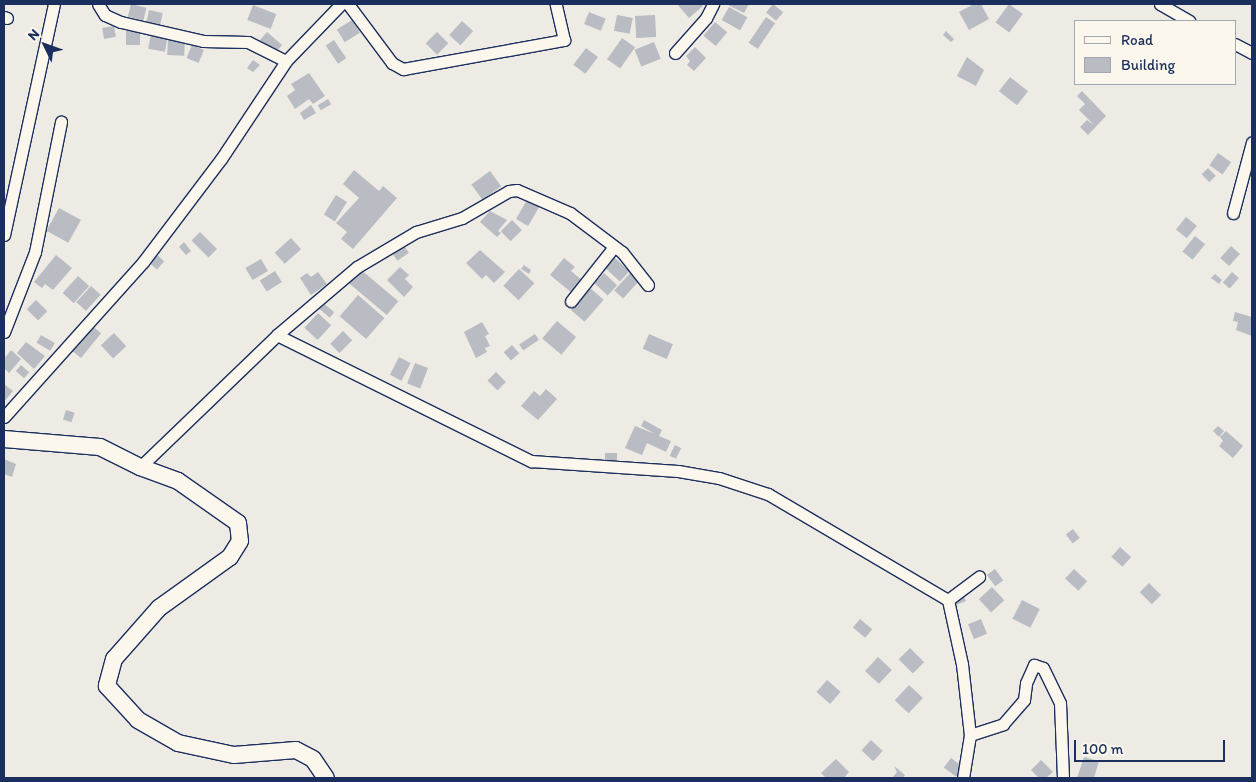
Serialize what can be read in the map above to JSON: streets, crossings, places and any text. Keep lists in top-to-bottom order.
{
  "legend": ["Road", "Building"],
  "scale_bar": "100 m",
  "north": "top left"
}
